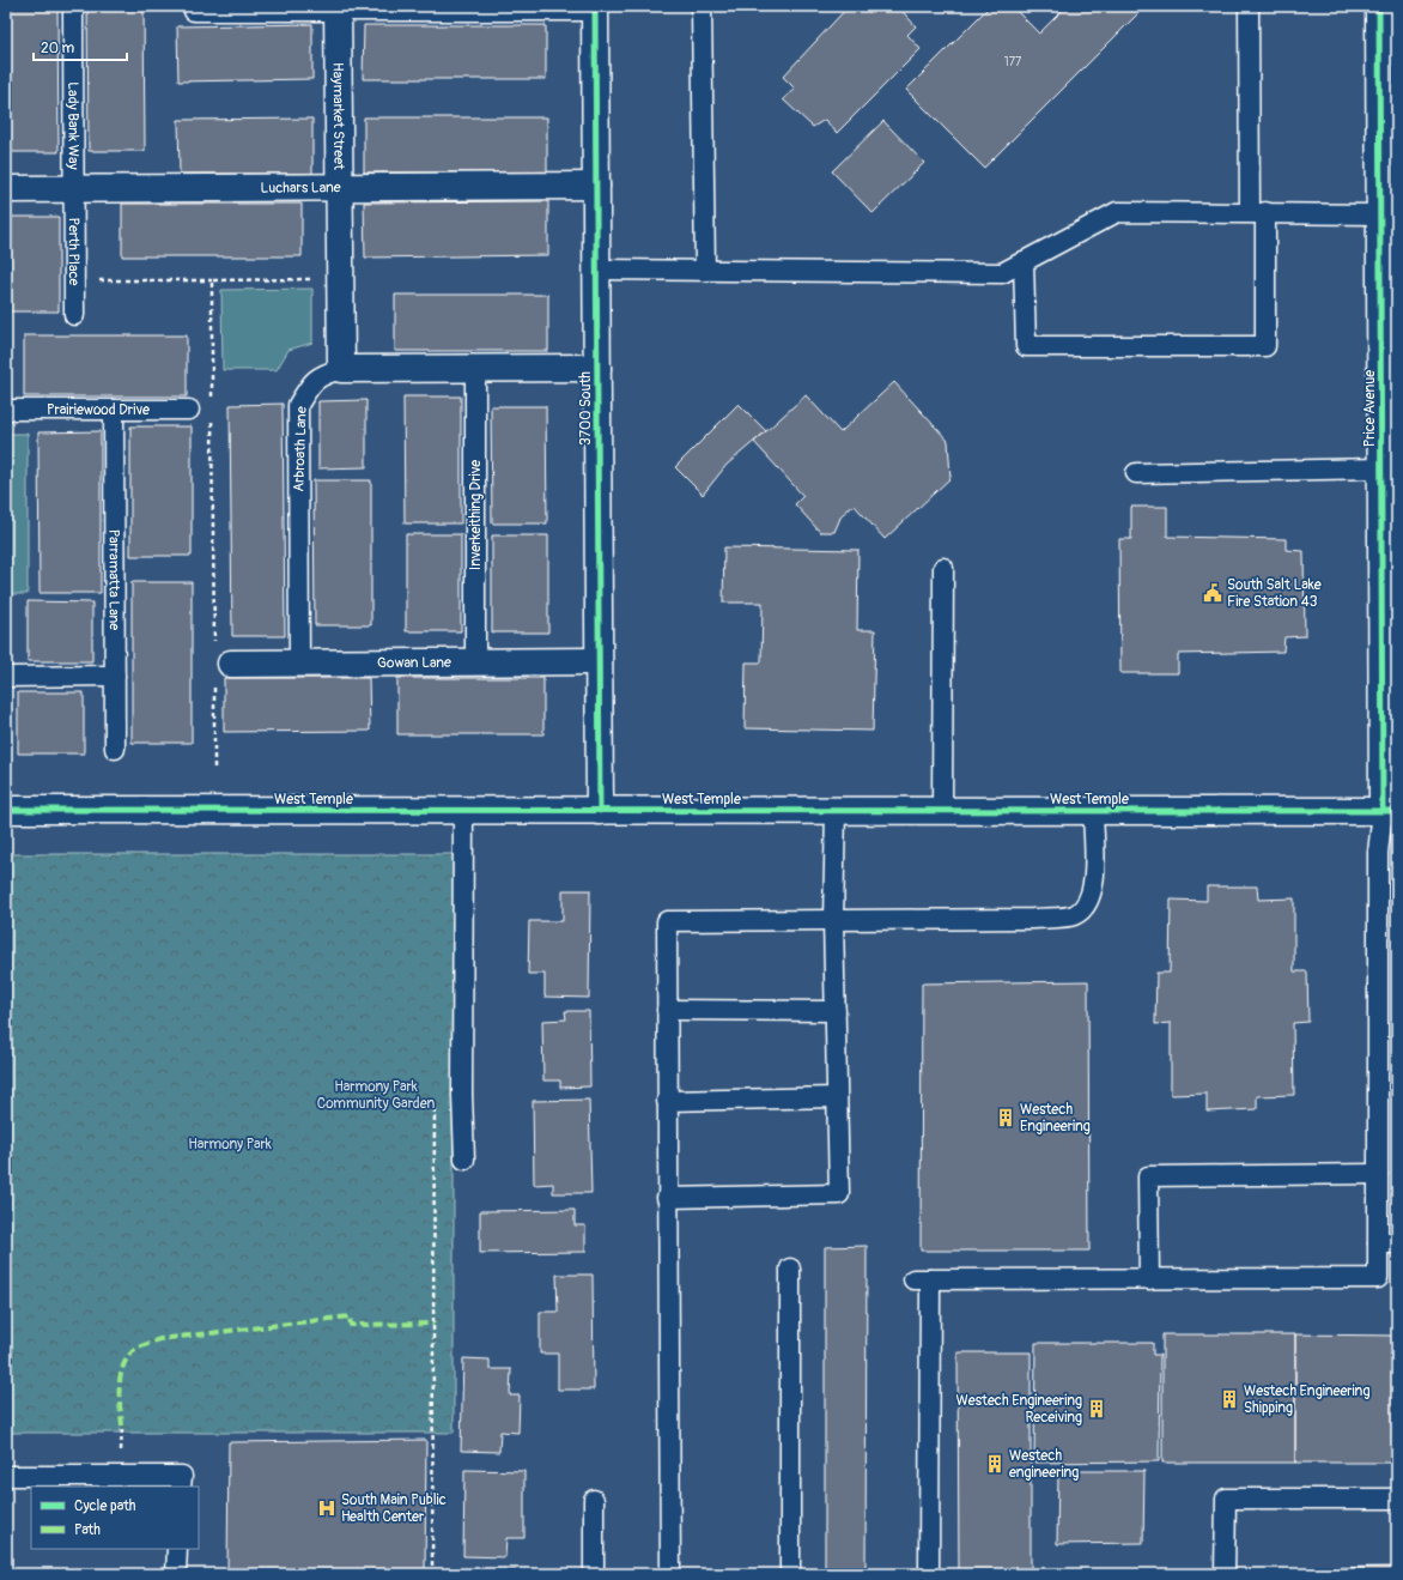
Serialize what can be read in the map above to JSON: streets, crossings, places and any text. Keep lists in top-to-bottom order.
{
  "streets": {
    "street": [
      "Haymarket Street",
      "Luchars Lane",
      "3700 South",
      "Price Avenue",
      "Arbroath Lane",
      "Gowan Lane",
      "West Temple"
    ],
    "lane": [
      "Lady Bank Way",
      "Perth Place",
      "Prairiewood Drive",
      "Inverkeithing Drive",
      "Parramatta Lane"
    ]
  },
  "crossings": [
    ["Haymarket Street", "Luchars Lane"],
    ["Haymarket Street", "Arbroath Lane"],
    ["Lady Bank Way", "Luchars Lane"],
    ["Lady Bank Way", "Perth Place"],
    ["Luchars Lane", "Perth Place"],
    ["Luchars Lane", "3700 South"],
    ["3700 South", "Arbroath Lane"],
    ["3700 South", "Gowan Lane"],
    ["3700 South", "West Temple"],
    ["Price Avenue", "West Temple"],
    ["Prairiewood Drive", "Parramatta Lane"],
    ["Arbroath Lane", "Inverkeithing Drive"],
    ["Arbroath Lane", "Gowan Lane"],
    ["Inverkeithing Drive", "Gowan Lane"]
  ],
  "parks": ["Harmony Park Community Garden", "Harmony Park"],
  "places": {
    "public building": ["South Salt Lake Fire Station 43"],
    "building": [
      "Westech Engineering",
      "Westech Engineering Shipping",
      "Westech Engineering Receiving",
      "Westech engineering"
    ],
    "hospital": ["South Main Public Health Center"]
  },
  "house_numbers": ["177"],
  "legend": ["Cycle path", "Path"],
  "scale_bar": "20 m"
}
